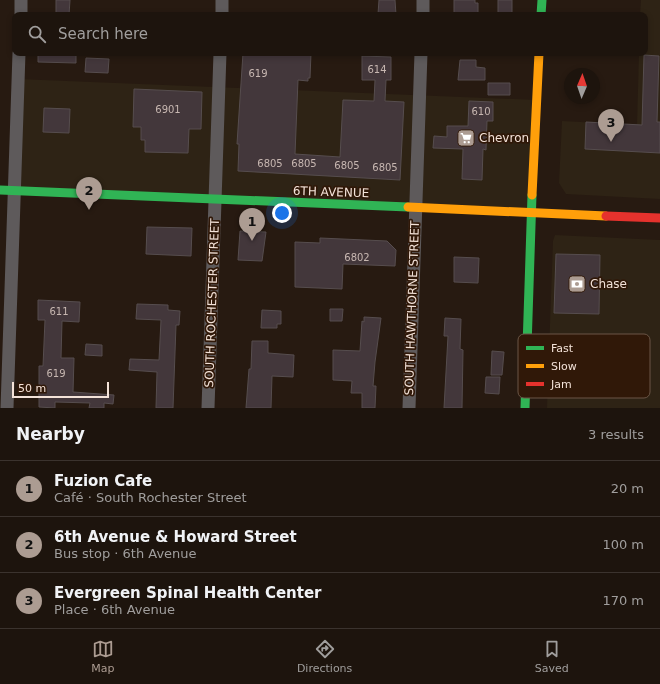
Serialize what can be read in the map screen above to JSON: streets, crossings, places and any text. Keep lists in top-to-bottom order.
{
  "streets": {
    "main road": ["6TH AVENUE"],
    "street": ["SOUTH ROCHESTER STREET", "SOUTH HAWTHORNE STREET"]
  },
  "crossings": [
    ["6TH AVENUE", "SOUTH ROCHESTER STREET"],
    ["6TH AVENUE", "SOUTH HAWTHORNE STREET"]
  ],
  "places": {
    "supermarket": ["Chevron"],
    "bank": ["Chase"]
  },
  "house_numbers": [
    "614",
    "619",
    "6901",
    "610",
    "6805",
    "6805",
    "6805",
    "6805",
    "6802",
    "611",
    "619"
  ],
  "legend": ["Fast", "Slow", "Jam"],
  "scale_bar": "50 m",
  "north": "top",
  "page": {
    "search": "Search here",
    "pins": ["3", "2", "1"],
    "scale": "50 m",
    "heading": ["Nearby", "3 results"],
    "list": [
      {
        "mark": "1",
        "name": "Fuzion Cafe",
        "note": "Café · South Rochester Street",
        "value": "20 m"
      },
      {
        "mark": "2",
        "name": "6th Avenue & Howard Street",
        "note": "Bus stop · 6th Avenue",
        "value": "100 m"
      },
      {
        "mark": "3",
        "name": "Evergreen Spinal Health Center",
        "note": "Place · 6th Avenue",
        "value": "170 m"
      }
    ],
    "nav": ["Map", "Directions", "Saved"]
  }
}
